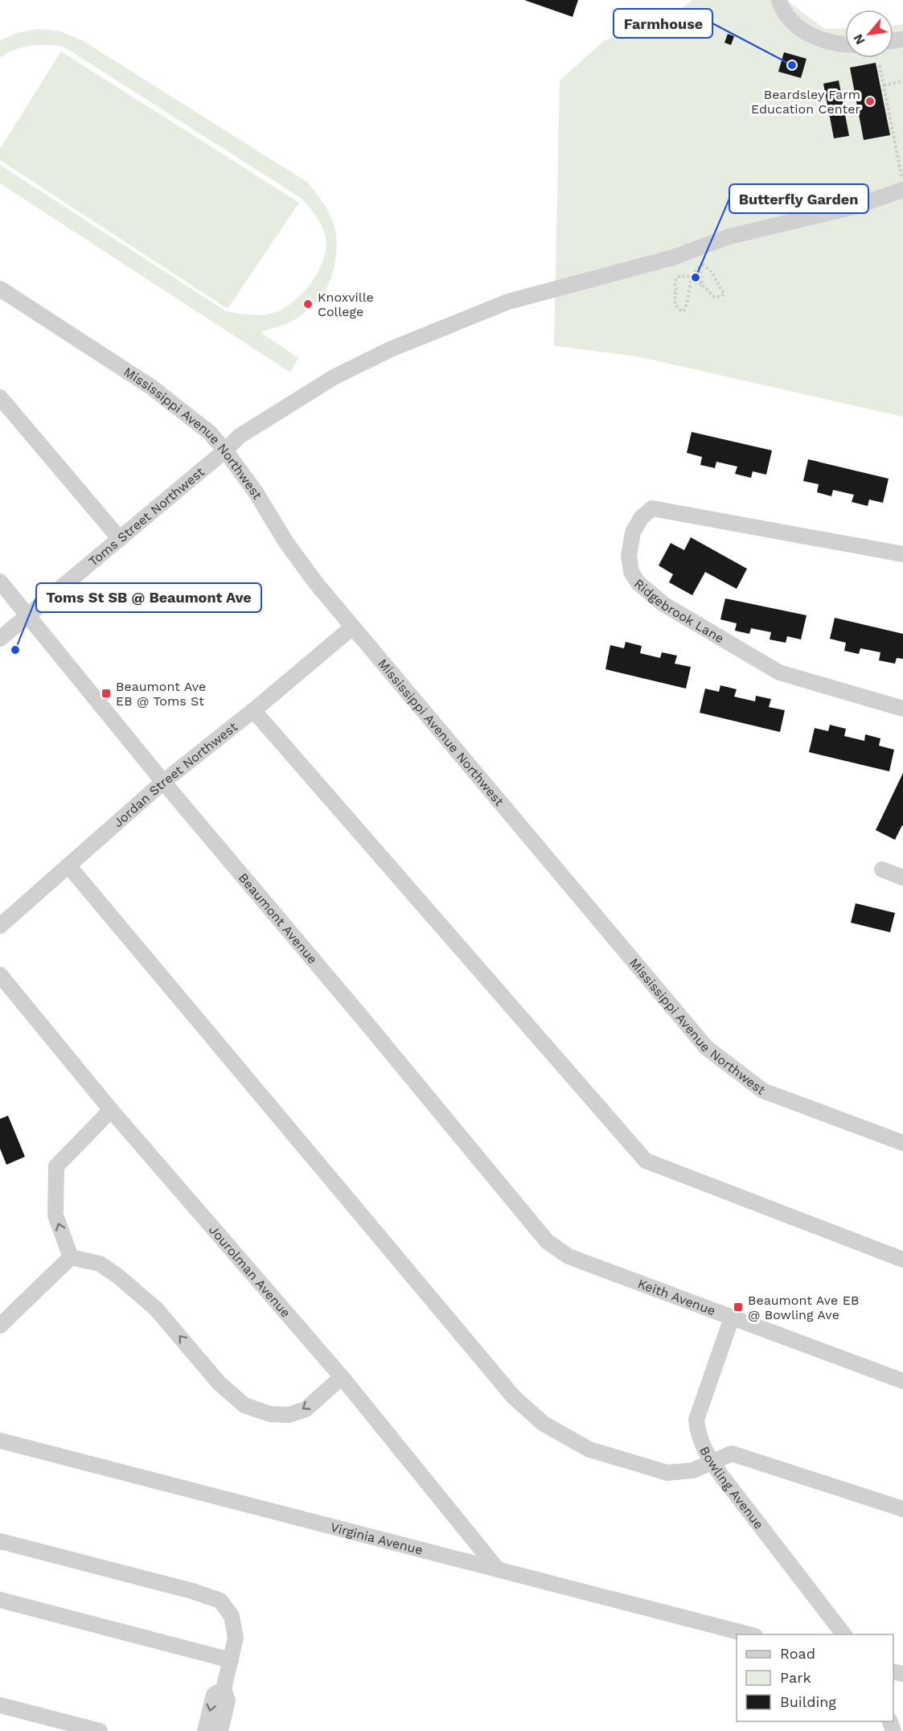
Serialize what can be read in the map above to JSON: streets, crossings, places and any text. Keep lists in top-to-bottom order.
{
  "streets": {
    "street": [
      "Mississippi Avenue Northwest",
      "Toms Street Northwest",
      "Ridgebrook Lane",
      "Jordan Street Northwest",
      "Beaumont Avenue",
      "Jourolman Avenue",
      "Keith Avenue",
      "Bowling Avenue",
      "Virginia Avenue"
    ]
  },
  "crossings": [
    ["Mississippi Avenue Northwest", "Toms Street Northwest"],
    ["Mississippi Avenue Northwest", "Jordan Street Northwest"],
    ["Toms Street Northwest", "Beaumont Avenue"],
    ["Jordan Street Northwest", "Beaumont Avenue"],
    ["Beaumont Avenue", "Keith Avenue"],
    ["Jourolman Avenue", "Virginia Avenue"],
    ["Keith Avenue", "Bowling Avenue"]
  ],
  "places": {
    "other": [
      "Farmhouse",
      "Beardsley Farm Education Center",
      "Butterfly Garden",
      "Knoxville College",
      "Toms St SB @ Beaumont Ave"
    ],
    "transit": ["Beaumont Ave EB @ Toms St", "Beaumont Ave EB @ Bowling Ave"]
  },
  "legend": ["Road", "Park", "Building"],
  "north": "bottom left"
}
